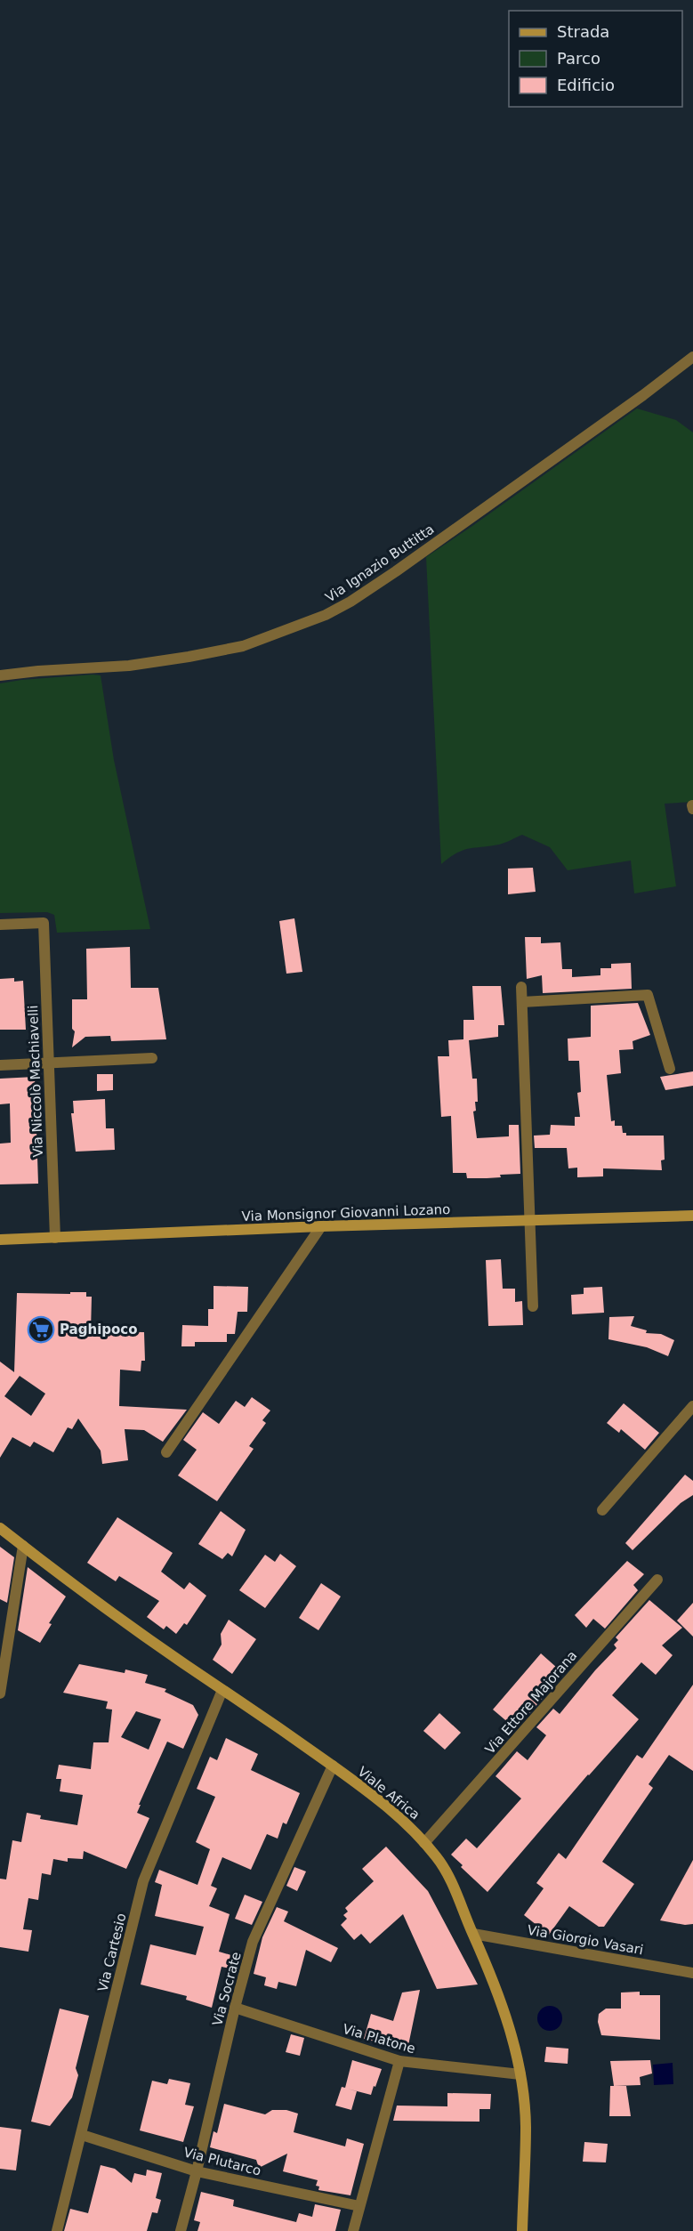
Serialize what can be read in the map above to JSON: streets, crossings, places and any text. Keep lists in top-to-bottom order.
{
  "streets": {
    "main road": ["Via Monsignor Giovanni Lozano", "Viale Africa"],
    "street": [
      "Via Ignazio Buttitta",
      "Via Niccolò Machiavelli",
      "Via Ettore Majorana",
      "Via Giorgio Vasari",
      "Via Cartesio",
      "Via Socrate",
      "Via Platone",
      "Via Plutarco"
    ]
  },
  "crossings": [
    ["Via Niccolò Machiavelli", "Via Monsignor Giovanni Lozano"],
    ["Via Ettore Majorana", "Viale Africa"],
    ["Viale Africa", "Via Giorgio Vasari"],
    ["Viale Africa", "Via Cartesio"],
    ["Viale Africa", "Via Socrate"],
    ["Viale Africa", "Via Platone"],
    ["Via Cartesio", "Via Plutarco"],
    ["Via Socrate", "Via Platone"],
    ["Via Socrate", "Via Plutarco"]
  ],
  "places": {
    "supermarket": ["Paghipoco"]
  },
  "legend": ["Strada", "Parco", "Edificio"]
}
